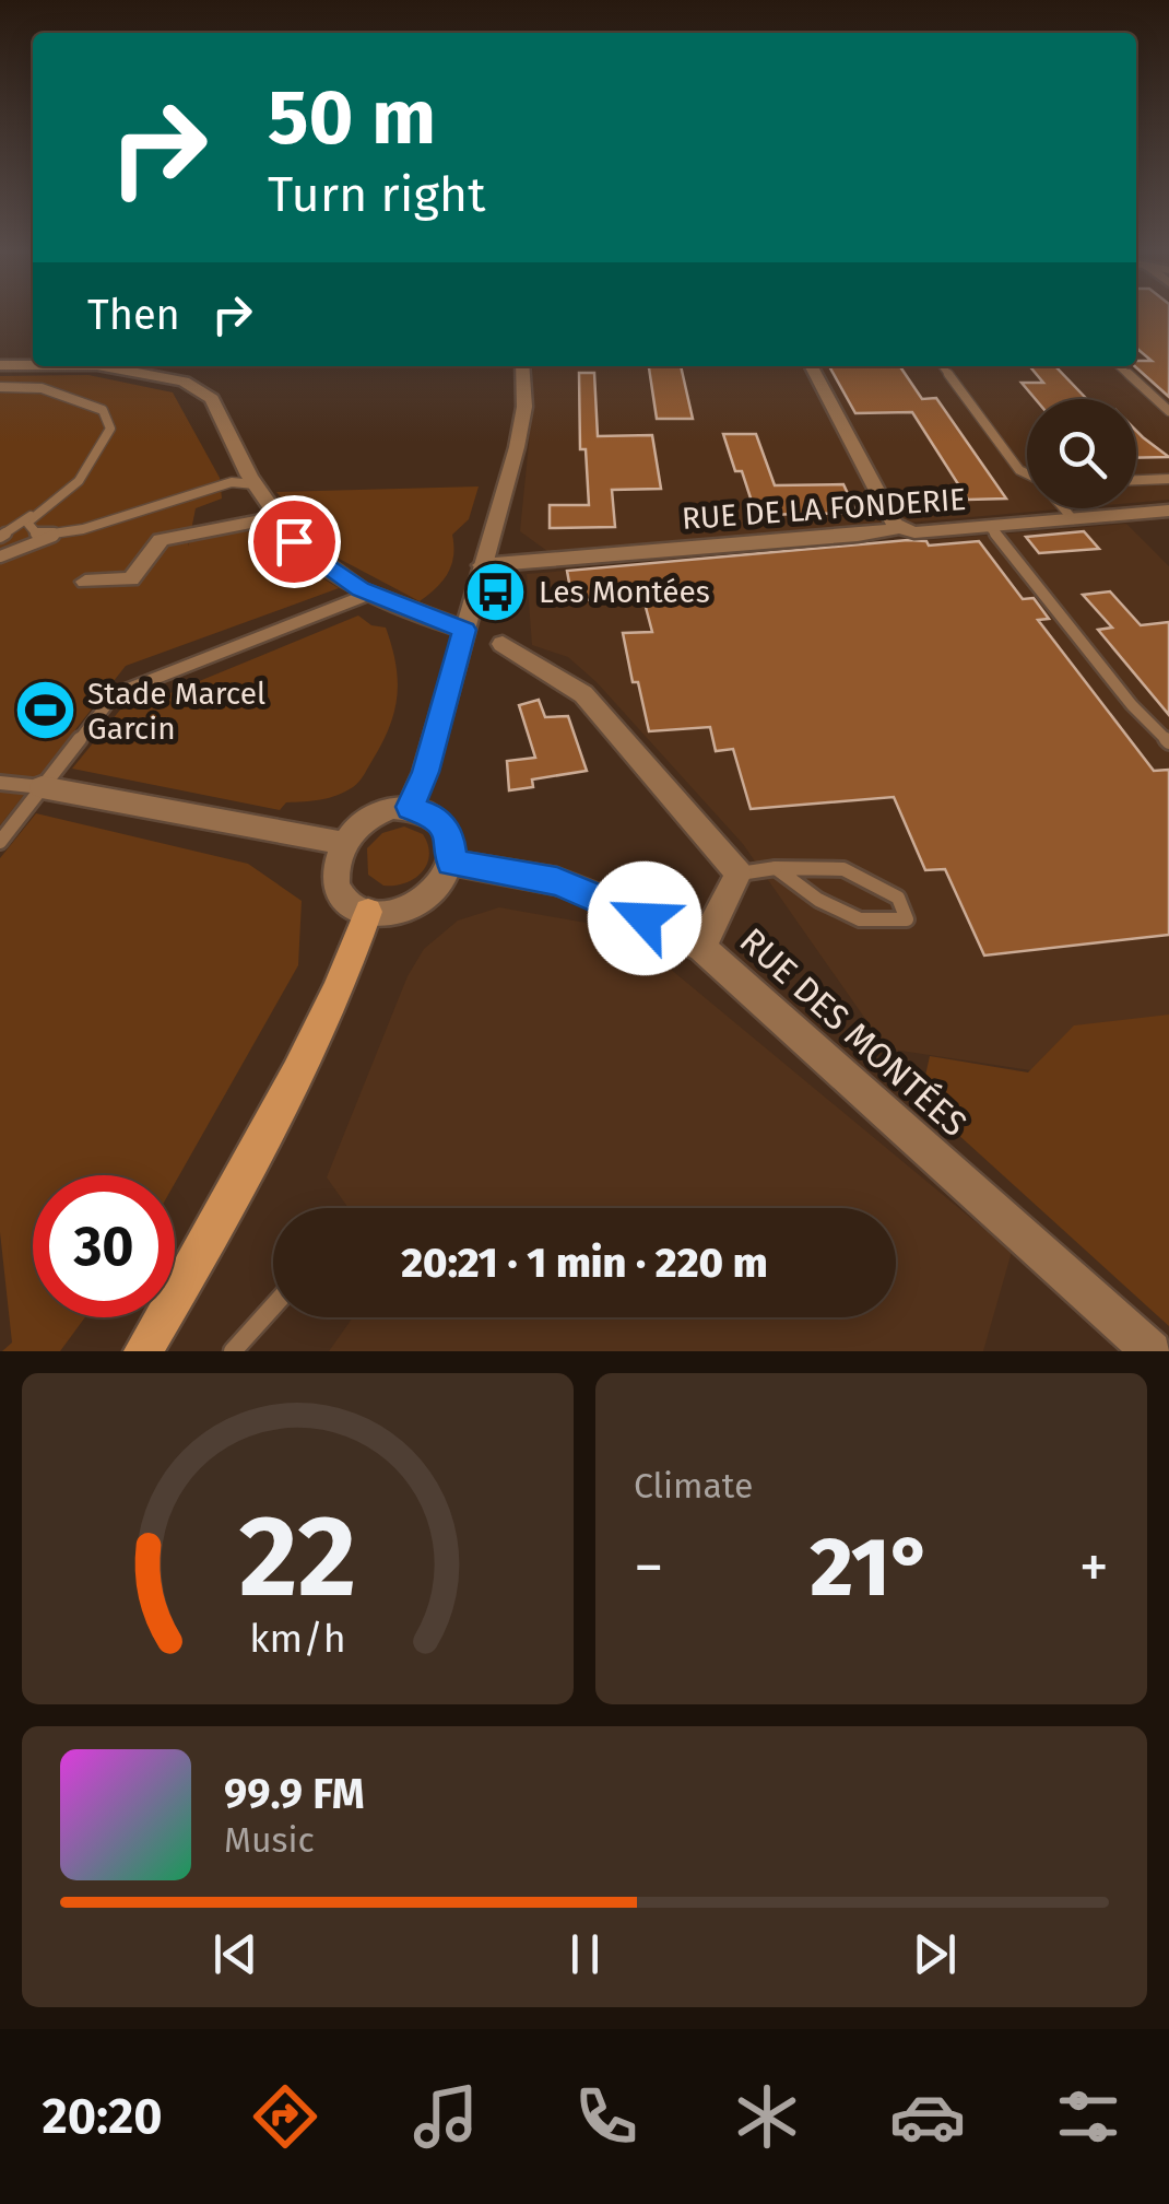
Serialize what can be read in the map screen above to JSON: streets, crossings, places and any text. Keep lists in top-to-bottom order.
{
  "streets": {
    "street": ["RUE DE LA FONDERIE", "RUE DES MONTÉES"]
  },
  "places": {
    "bus stop": ["Les Montées"],
    "sports": ["Stade Marcel Garcin"]
  },
  "page": {
    "turn": ["50 m", "Turn right"],
    "then": "Then",
    "limit": "30",
    "trip": "20:21 · 1 min · 220 m",
    "tile": "Climate",
    "heat": ["−", "21°", "+"],
    "song": ["99.9 FM", "Music"],
    "tabs": "20:20",
    "gauge": ["22", "km/h"]
  }
}
